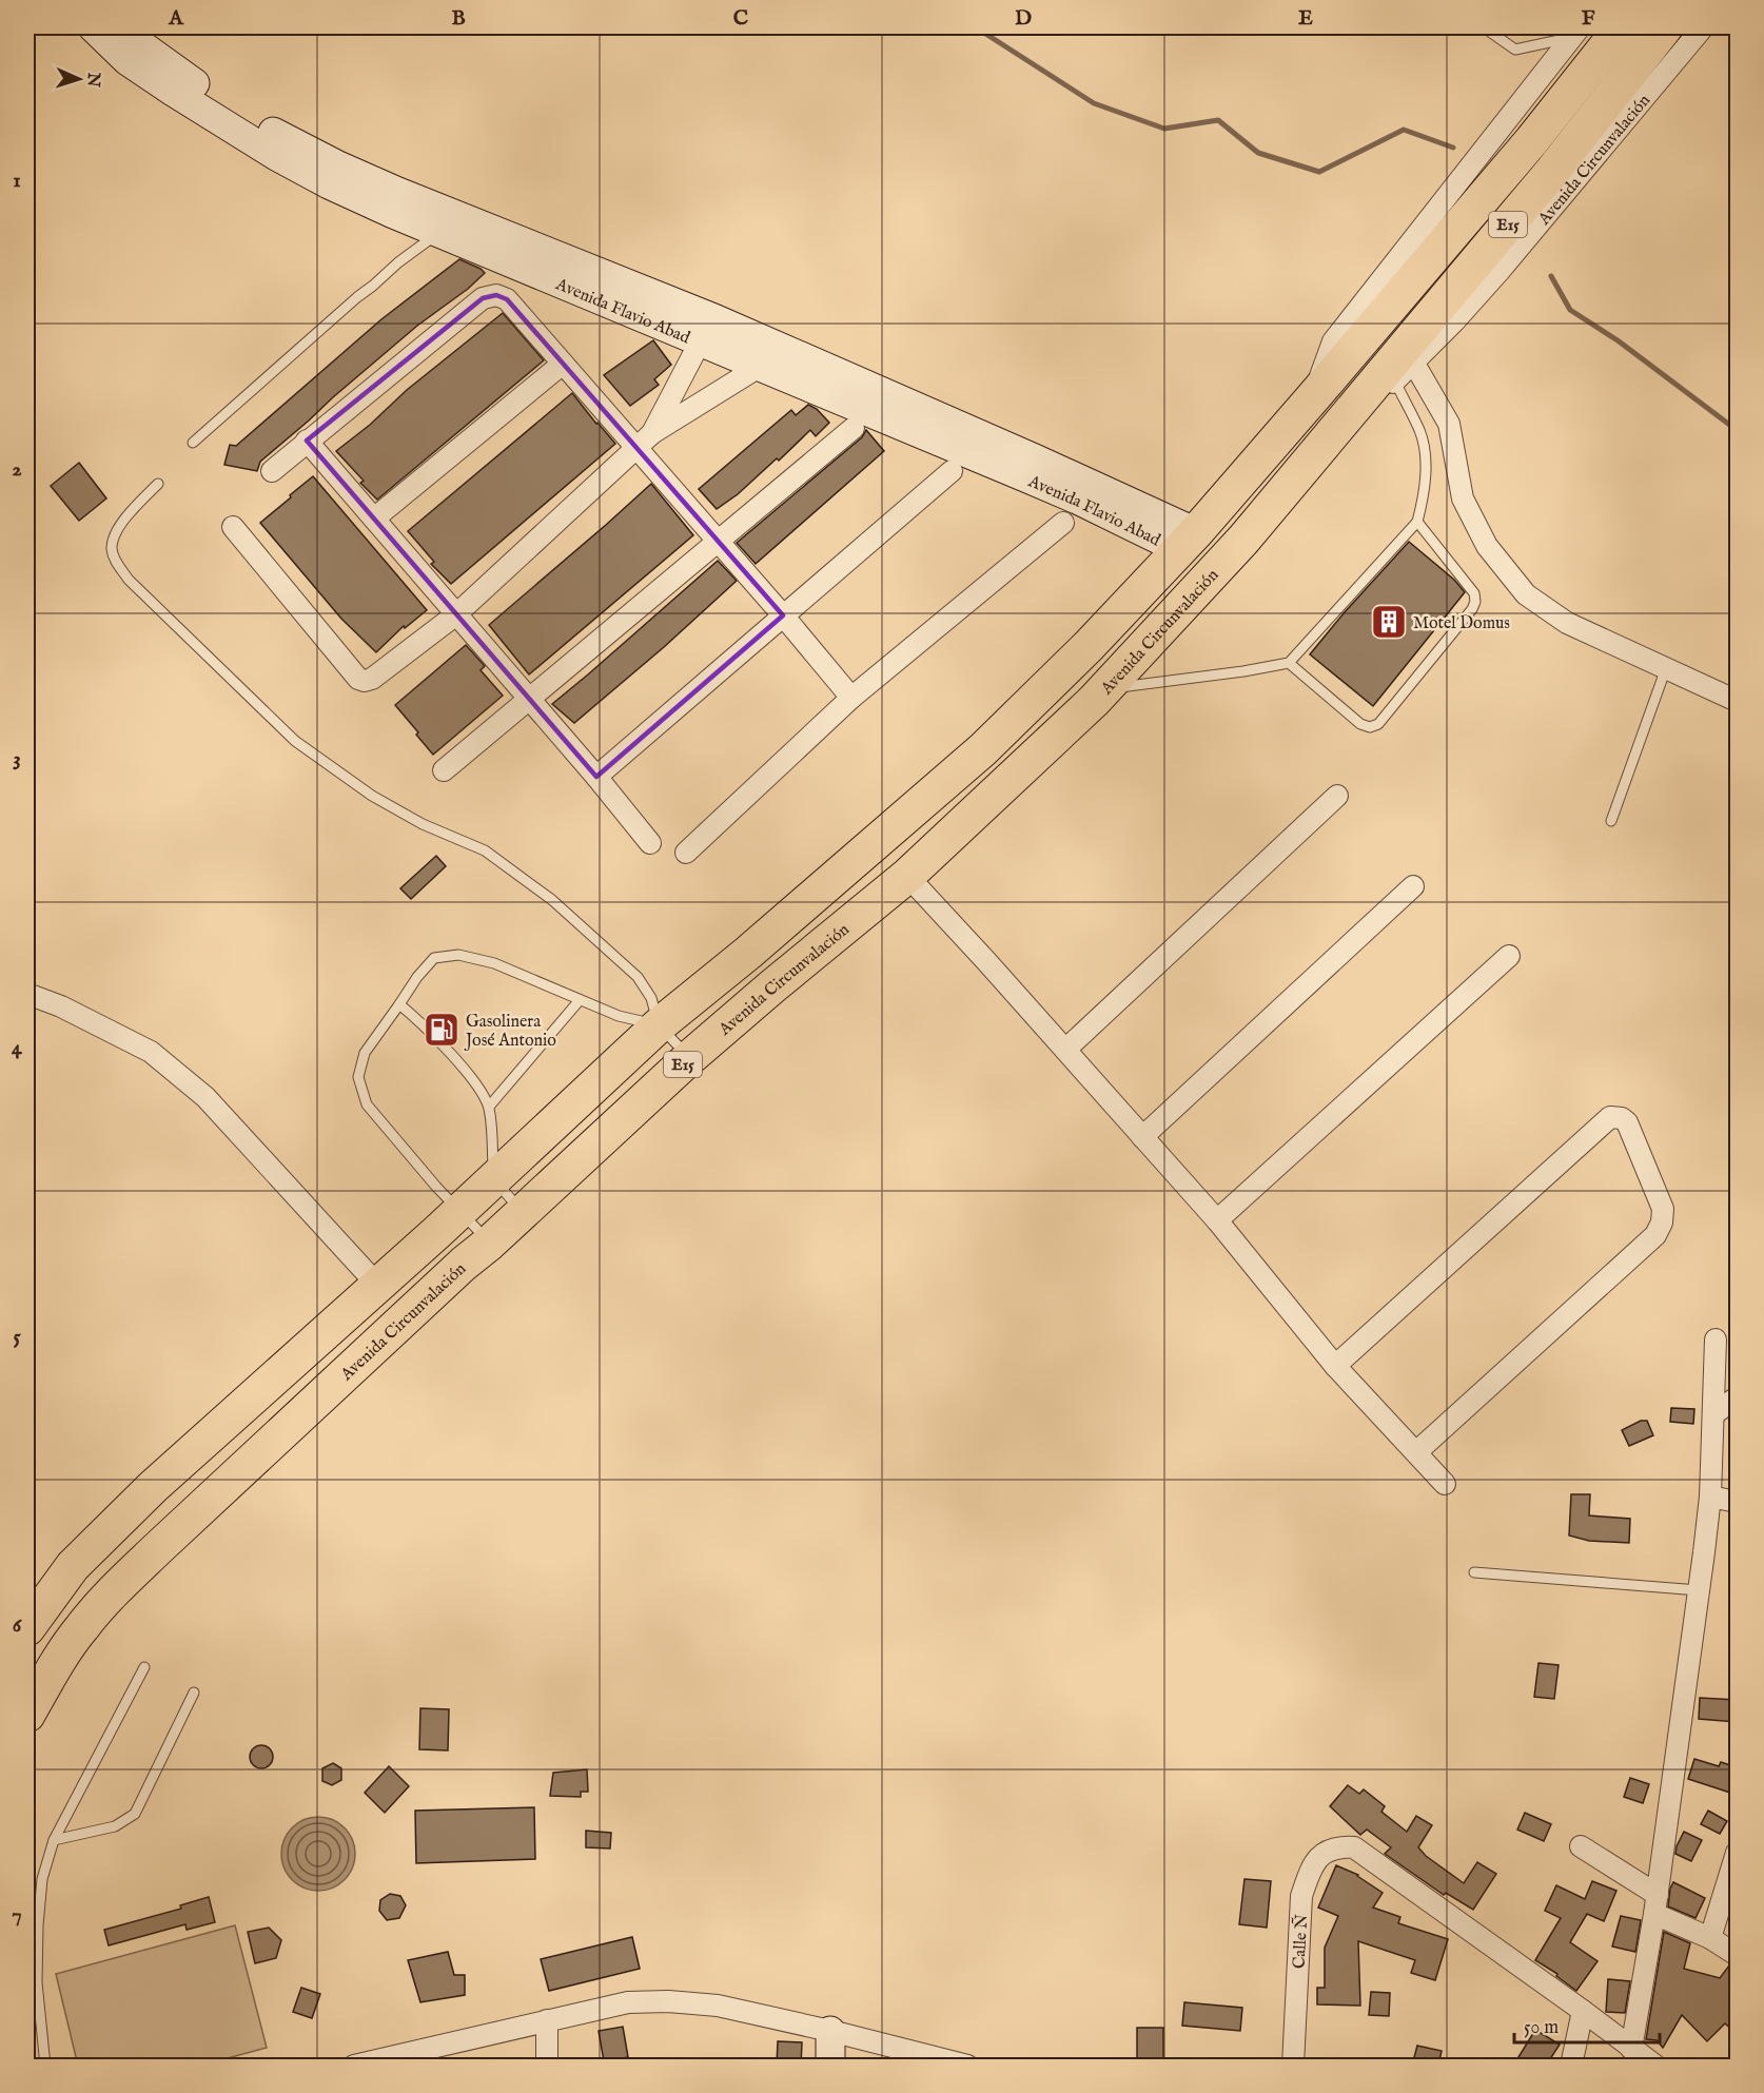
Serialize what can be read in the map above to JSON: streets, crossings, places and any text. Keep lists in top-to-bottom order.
{
  "streets": {
    "highway": ["Avenida Circunvalación", "E15"],
    "street": ["Avenida Flavio Abad", "Calle Ñ"]
  },
  "crossings": [
    ["E15", "Avenida Flavio Abad"]
  ],
  "places": {
    "building": ["Motel Domus"],
    "fuel station": ["Gasolinera José Antonio"]
  },
  "scale_bar": "50 m",
  "north": "right",
  "grid": {
    "columns": [
      "A",
      "B",
      "C",
      "D",
      "E",
      "F"
    ],
    "rows": [
      "1",
      "2",
      "3",
      "4",
      "5",
      "6",
      "7"
    ]
  }
}
